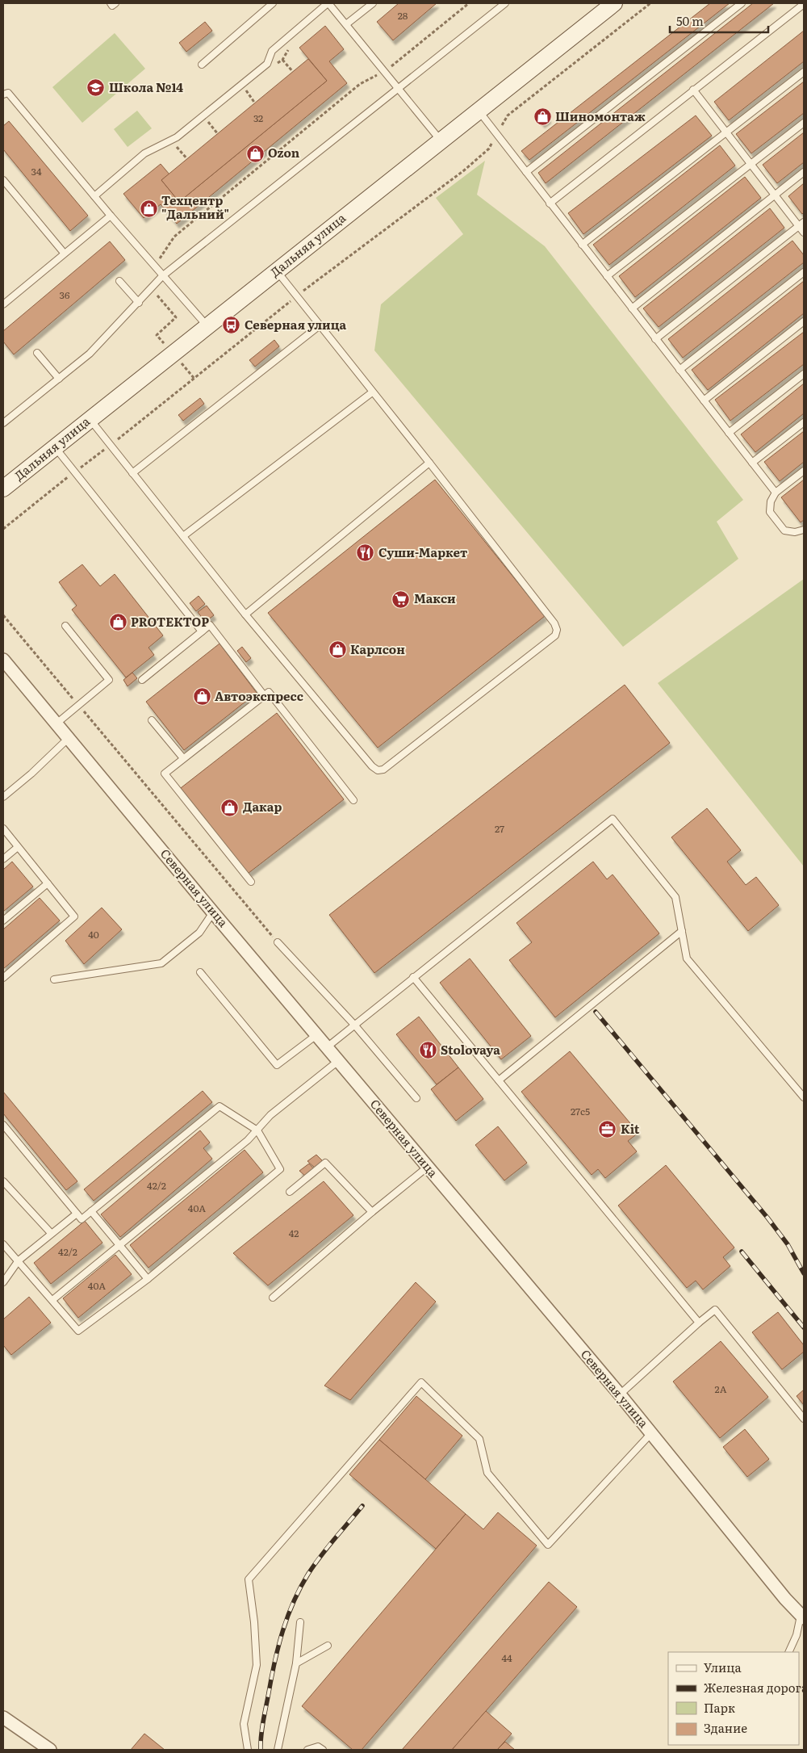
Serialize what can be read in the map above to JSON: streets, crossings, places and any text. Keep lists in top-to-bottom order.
{
  "streets": {
    "street": ["Дальняя улица", "Северная улица"]
  },
  "places": {
    "school or university": ["Школа №14"],
    "shop": [
      "Шиномонтаж",
      "Ozon",
      "Техцентр \"Дальний\"",
      "PROТЕКТОР",
      "Карлсон",
      "Автоэкспресс",
      "Дакар"
    ],
    "bus stop": ["Северная улица"],
    "restaurant": ["Суши-Маркет", "Stolovaya"],
    "supermarket": ["Макси"],
    "office": ["Kit"]
  },
  "house_numbers": [
    "28",
    "32",
    "34",
    "36",
    "27",
    "40",
    "27с5",
    "42/2",
    "40А",
    "42",
    "42/2",
    "40А",
    "2А",
    "44"
  ],
  "legend": [
    "Улица",
    "Железная дорога",
    "Парк",
    "Здание"
  ],
  "scale_bar": "50 m"
}
